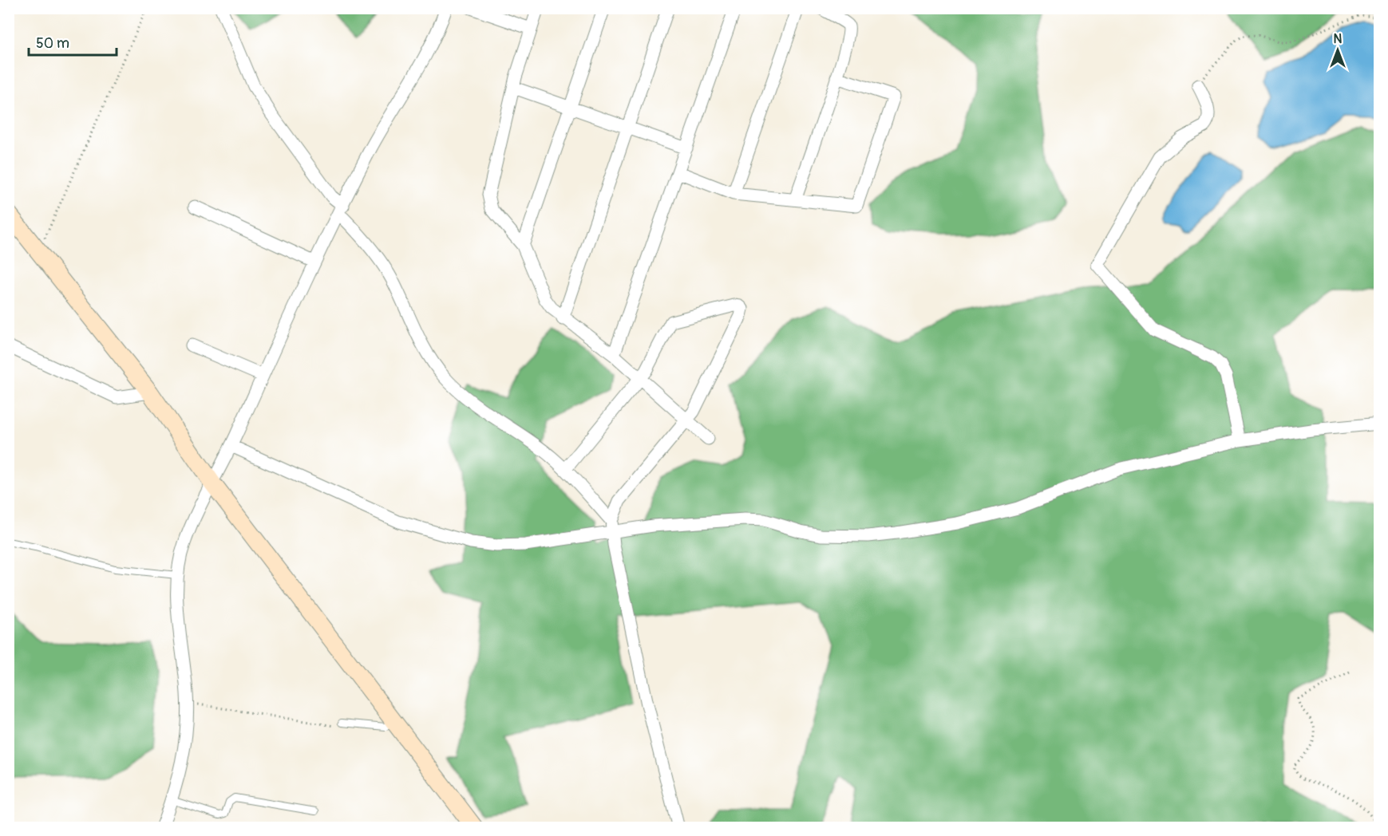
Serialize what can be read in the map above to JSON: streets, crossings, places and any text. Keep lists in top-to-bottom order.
{
  "scale_bar": "50 m",
  "north": "top"
}
